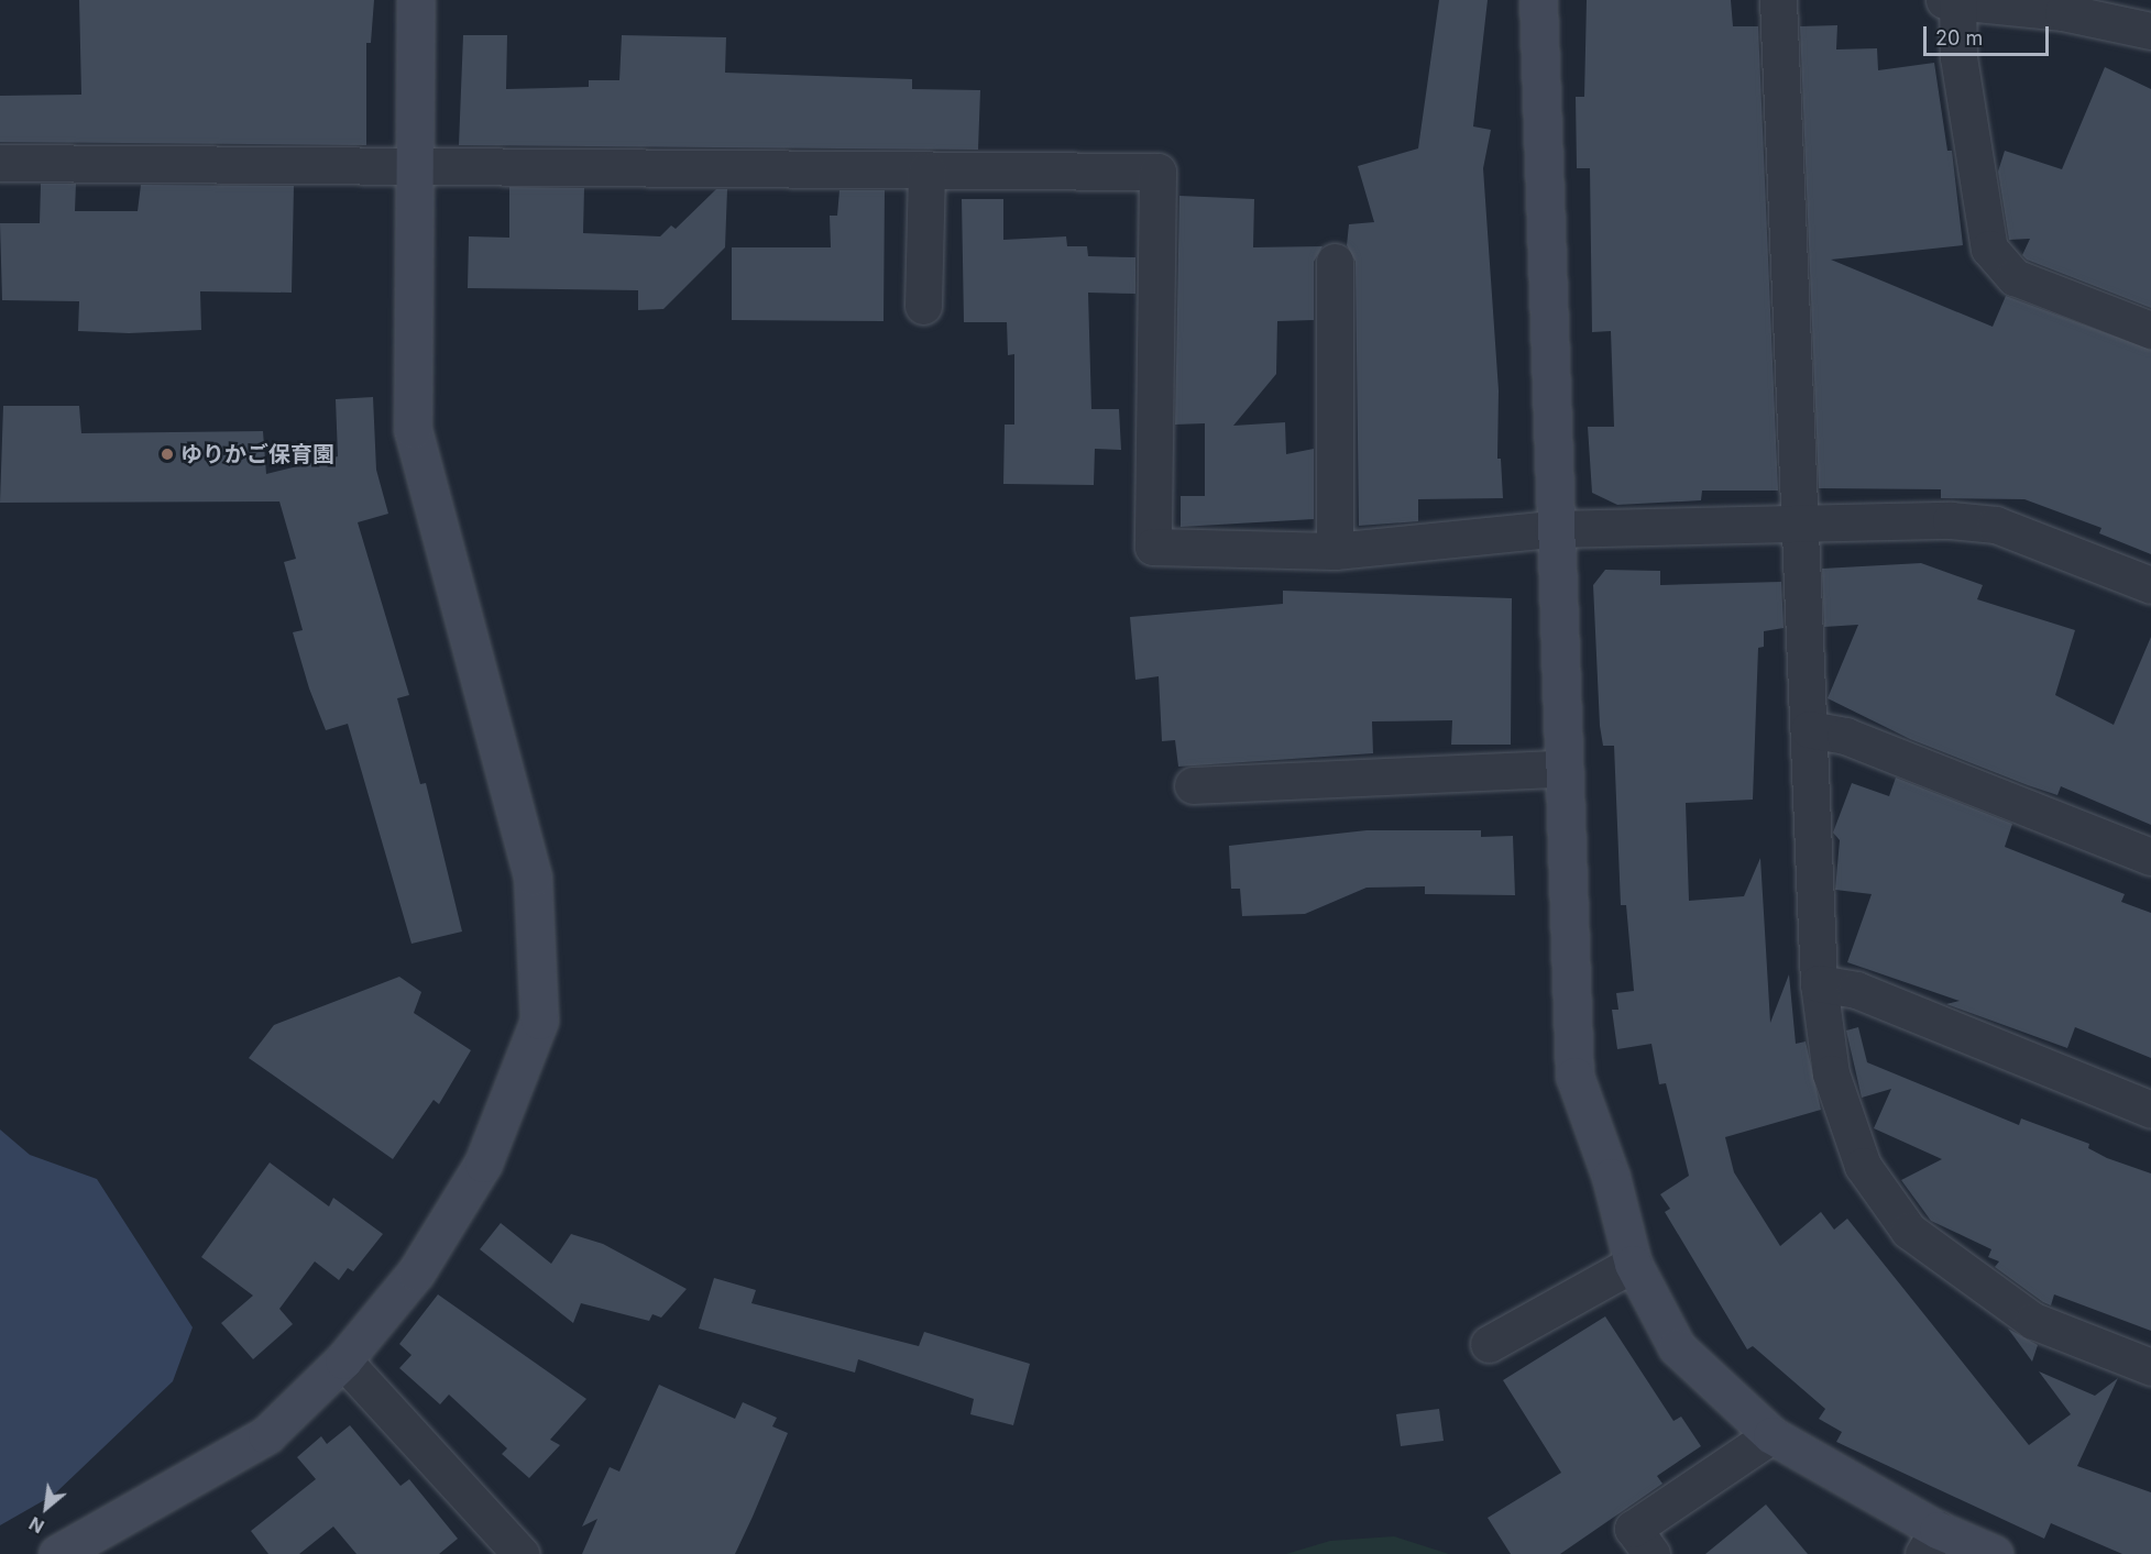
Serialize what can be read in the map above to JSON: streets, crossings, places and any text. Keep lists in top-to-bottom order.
{
  "places": ["ゆりかご保育園"],
  "scale_bar": "20 m",
  "north": "bottom left"
}
